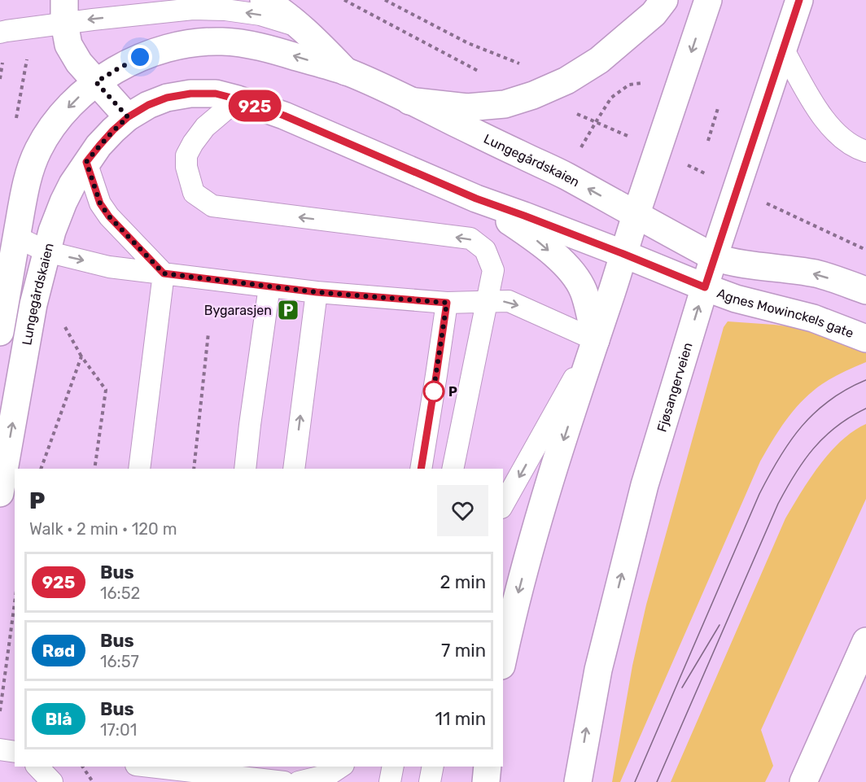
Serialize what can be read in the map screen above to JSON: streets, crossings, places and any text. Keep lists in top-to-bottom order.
{
  "streets": {
    "main road": ["Lungegårdskaien", "Agnes Mowinckels gate", "Fjøsangerveien"]
  },
  "crossings": [
    ["Lungegårdskaien", "Agnes Mowinckels gate"],
    ["Lungegårdskaien", "Fjøsangerveien"],
    ["Agnes Mowinckels gate", "Fjøsangerveien"]
  ],
  "places": {
    "parking": ["Bygarasjen"],
    "other": ["P"]
  },
  "lines": ["bus line 925"],
  "page": {
    "on_map": "925",
    "heading": ["P", "Walk · 2 min · 120 m"],
    "list": [
      {
        "mark": "925",
        "name": "Bus",
        "note": "16:52",
        "value": "2 min"
      },
      {
        "mark": "Rød",
        "name": "Bus",
        "note": "16:57",
        "value": "7 min"
      },
      {
        "mark": "Blå",
        "name": "Bus",
        "note": "17:01",
        "value": "11 min"
      }
    ]
  }
}
